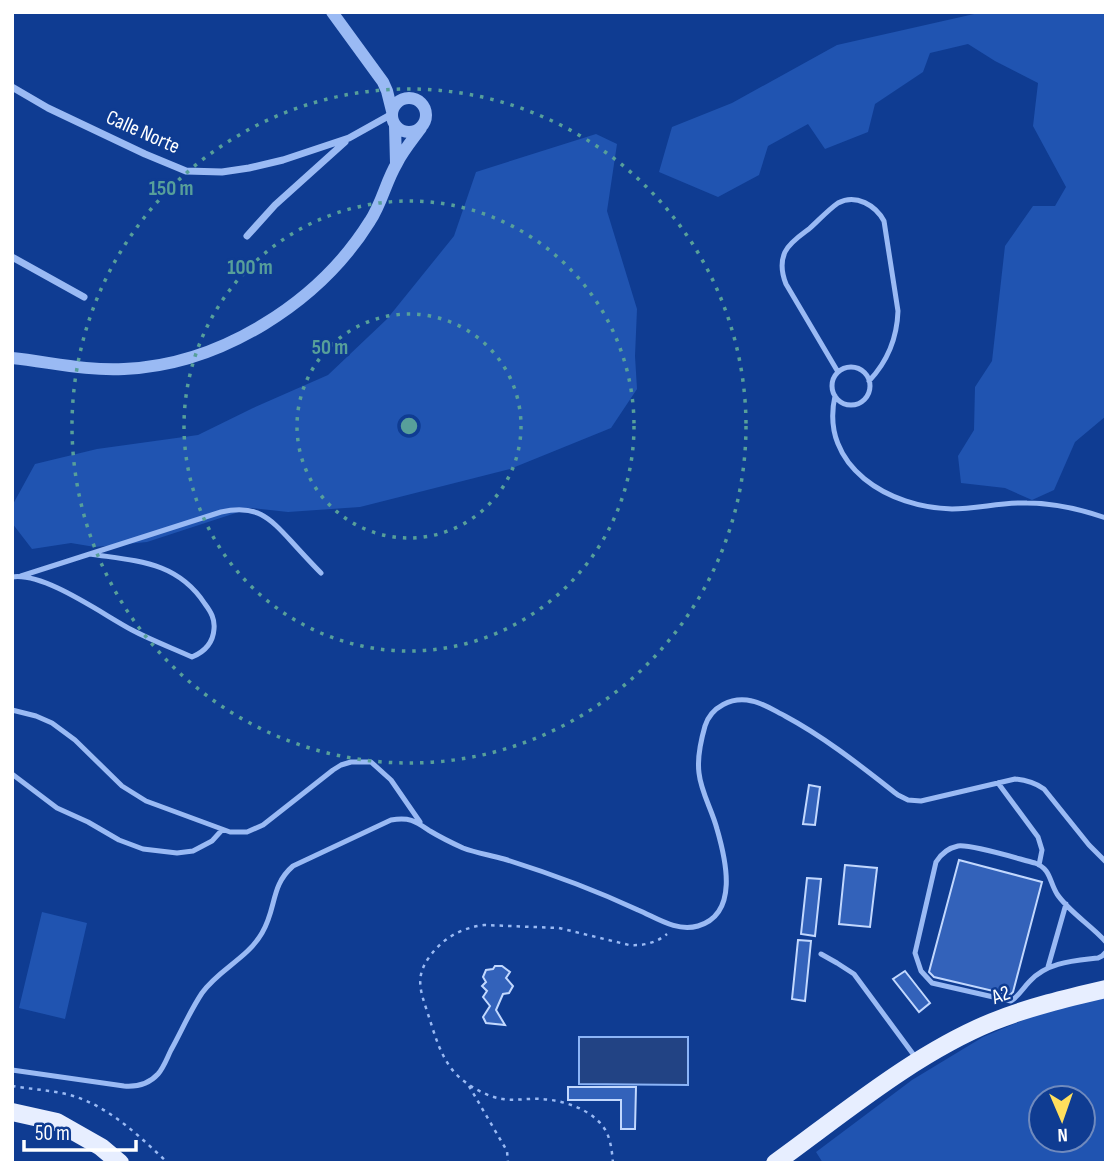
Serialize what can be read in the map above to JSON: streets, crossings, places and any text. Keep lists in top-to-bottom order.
{
  "streets": {
    "main road": ["A2"],
    "street": ["Calle Norte"]
  },
  "scale_bar": "50 m",
  "north": "bottom",
  "rings": ["150 m", "100 m", "50 m"]
}
